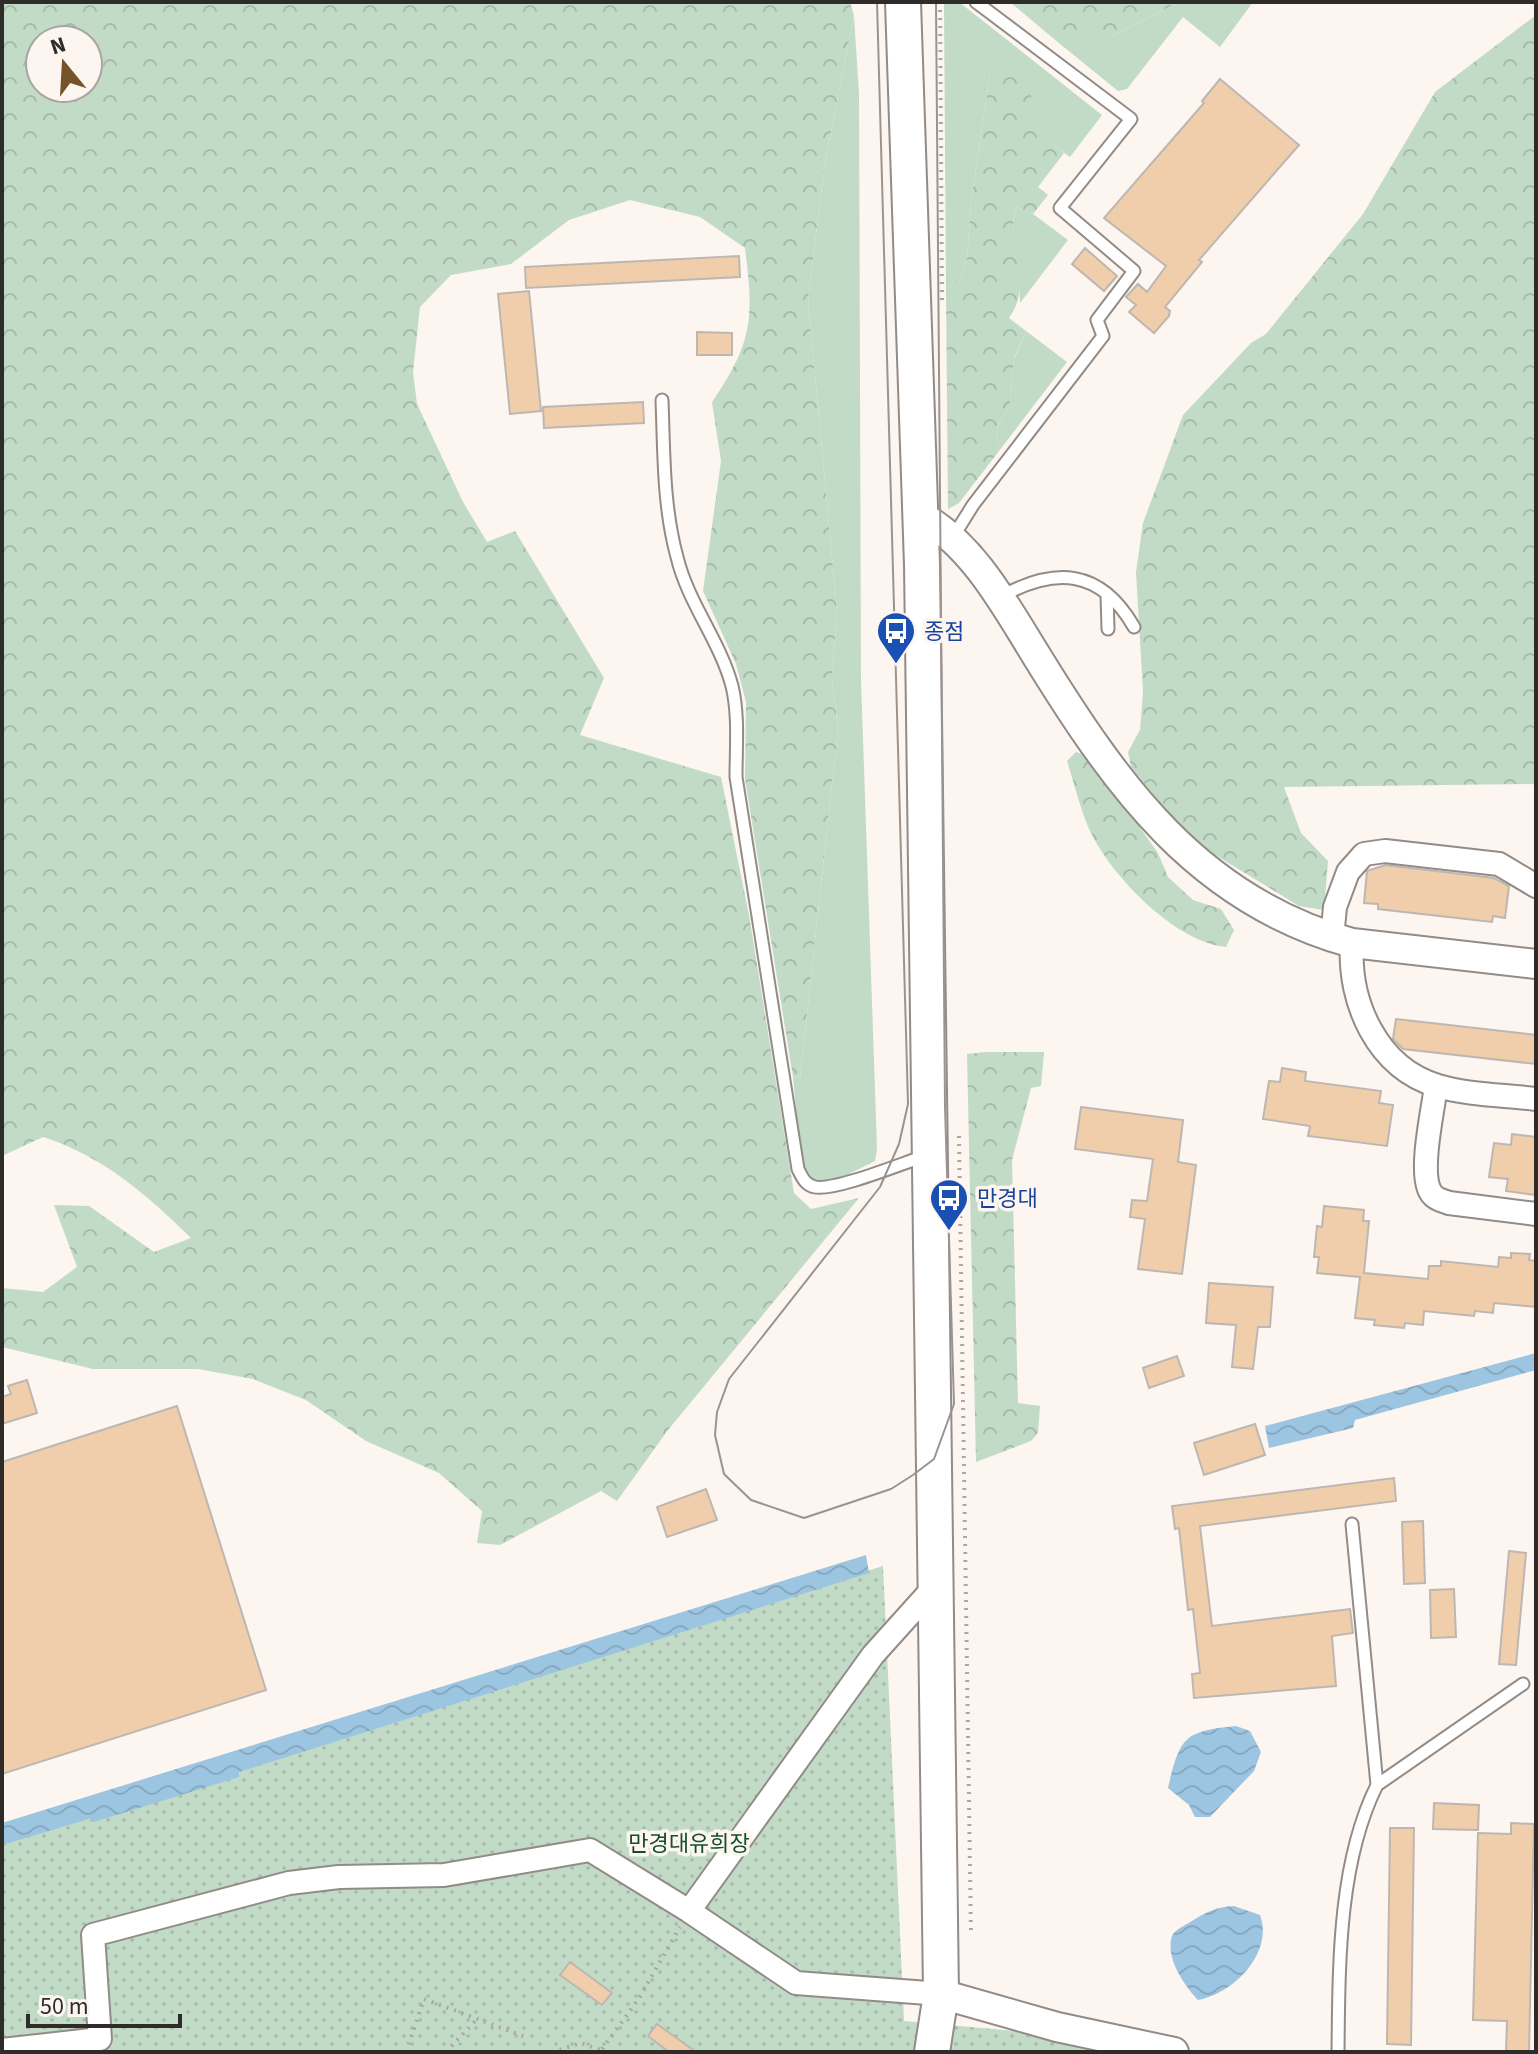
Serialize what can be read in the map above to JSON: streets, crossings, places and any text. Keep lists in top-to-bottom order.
{
  "parks": ["만경대유희장"],
  "places": {
    "bus stop": ["종점", "만경대"]
  },
  "scale_bar": "50 m",
  "north": "top"
}
